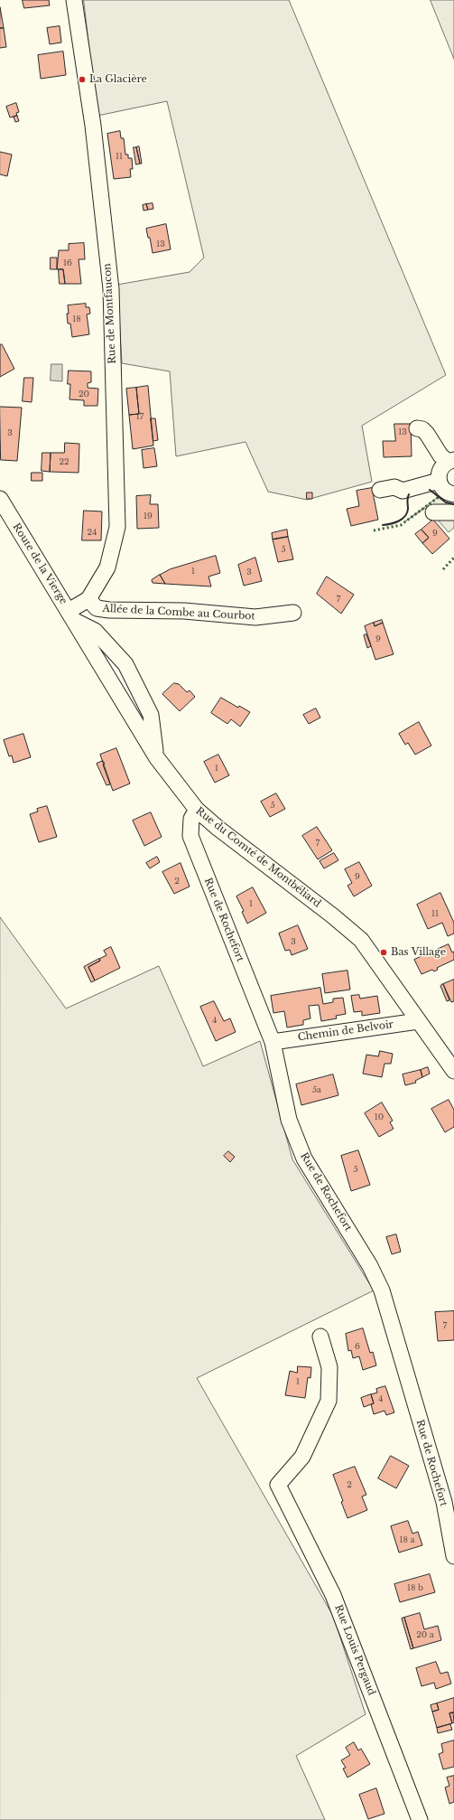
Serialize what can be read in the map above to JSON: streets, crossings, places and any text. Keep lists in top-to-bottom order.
{
  "streets": {
    "street": [
      "Rue de Montfaucon",
      "Route de la Vierge",
      "Allée de la Combe au Courbot",
      "Rue du Comté de Montbéliard",
      "Rue de Rochefort",
      "Chemin de Belvoir",
      "Rue Louis Pergaud"
    ]
  },
  "crossings": [
    ["Rue de Montfaucon", "Route de la Vierge"],
    ["Rue de Montfaucon", "Allée de la Combe au Courbot"],
    ["Rue de Montfaucon", "Rue du Comté de Montbéliard"],
    ["Route de la Vierge", "Rue du Comté de Montbéliard"],
    ["Rue du Comté de Montbéliard", "Rue de Rochefort"],
    ["Rue du Comté de Montbéliard", "Chemin de Belvoir"],
    ["Rue de Rochefort", "Chemin de Belvoir"]
  ],
  "places": ["La Glacière", "Bas Village"],
  "house_numbers": [
    "11",
    "13",
    "16",
    "18",
    "20",
    "17",
    "13",
    "3",
    "22",
    "19",
    "24",
    "9",
    "5",
    "1",
    "3",
    "7",
    "9",
    "1",
    "5",
    "7",
    "9",
    "2",
    "1",
    "11",
    "3",
    "4",
    "5a",
    "10",
    "5",
    "7",
    "6",
    "1",
    "4",
    "2",
    "18 a",
    "18 b",
    "20 a"
  ]
}
